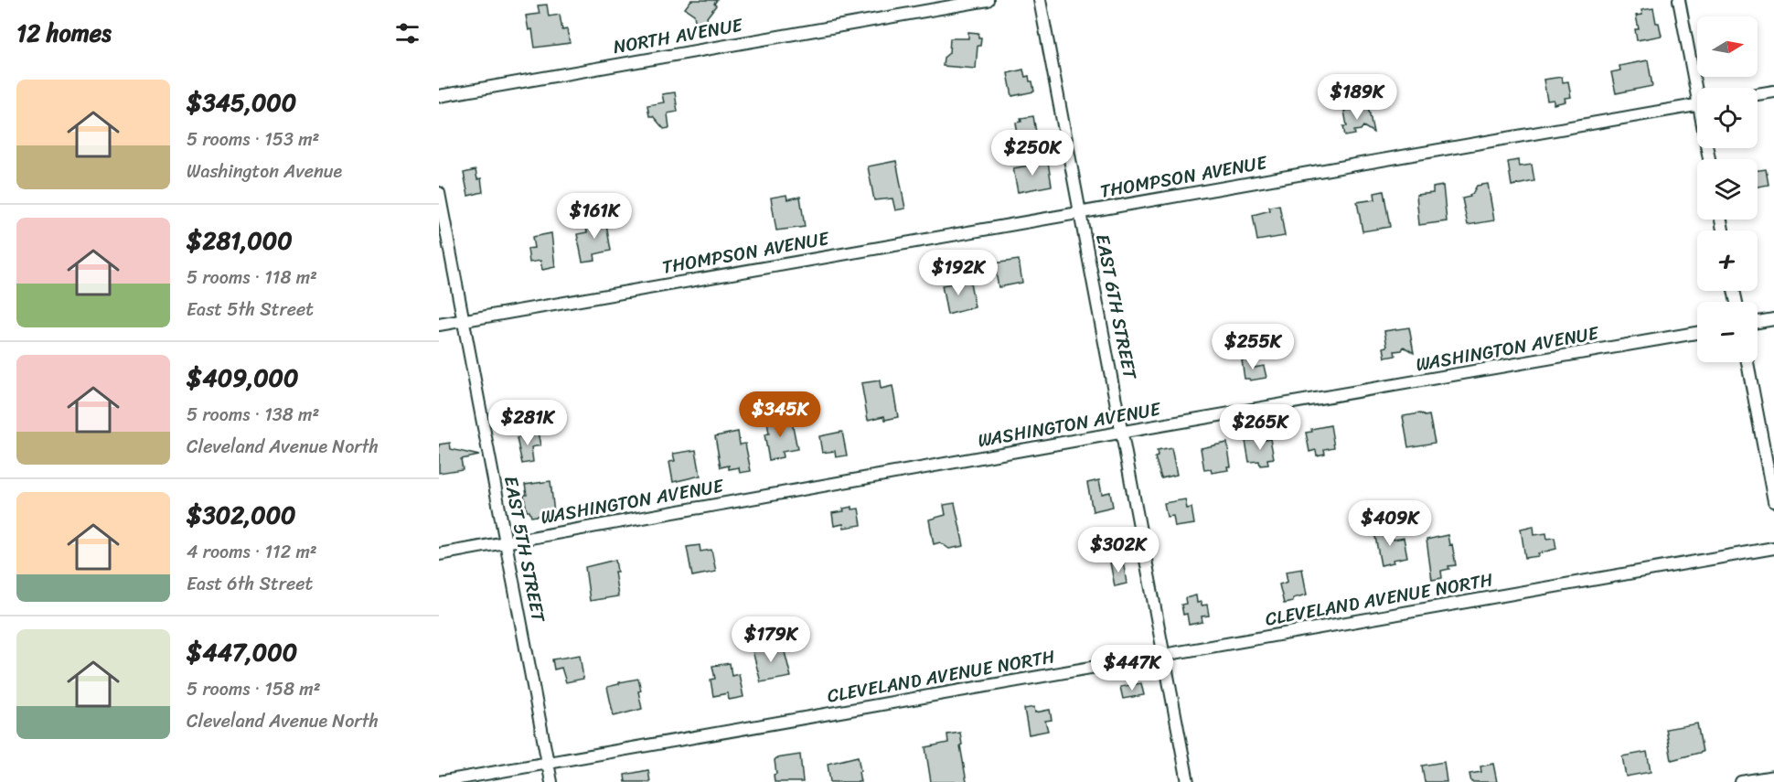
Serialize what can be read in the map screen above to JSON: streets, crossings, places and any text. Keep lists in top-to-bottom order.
{
  "streets": {
    "street": [
      "NORTH AVENUE",
      "THOMPSON AVENUE",
      "EAST 6TH STREET",
      "WASHINGTON AVENUE",
      "EAST 5TH STREET",
      "CLEVELAND AVENUE NORTH"
    ]
  },
  "crossings": [
    ["THOMPSON AVENUE", "EAST 6TH STREET"],
    ["THOMPSON AVENUE", "EAST 5TH STREET"],
    ["EAST 6TH STREET", "WASHINGTON AVENUE"],
    ["EAST 6TH STREET", "CLEVELAND AVENUE NORTH"],
    ["WASHINGTON AVENUE", "EAST 5TH STREET"],
    ["EAST 5TH STREET", "CLEVELAND AVENUE NORTH"]
  ],
  "north": "right",
  "page": {
    "heading": "12 homes",
    "map_buttons": ["+", "−"],
    "list": [
      {
        "name": "$345,000",
        "note": "5 rooms · 153 m² · Washington Avenue"
      },
      {
        "name": "$281,000",
        "note": "5 rooms · 118 m² · East 5th Street"
      },
      {
        "name": "$409,000",
        "note": "5 rooms · 138 m² · Cleveland Avenue North"
      },
      {
        "name": "$302,000",
        "note": "4 rooms · 112 m² · East 6th Street"
      },
      {
        "name": "$447,000",
        "note": "5 rooms · 158 m² · Cleveland Avenue North"
      }
    ],
    "price": [
      "$189K",
      "$250K",
      "$161K",
      "$192K",
      "$255K",
      "$345K",
      "$281K",
      "$265K",
      "$409K",
      "$302K",
      "$179K",
      "$447K"
    ]
  }
}
